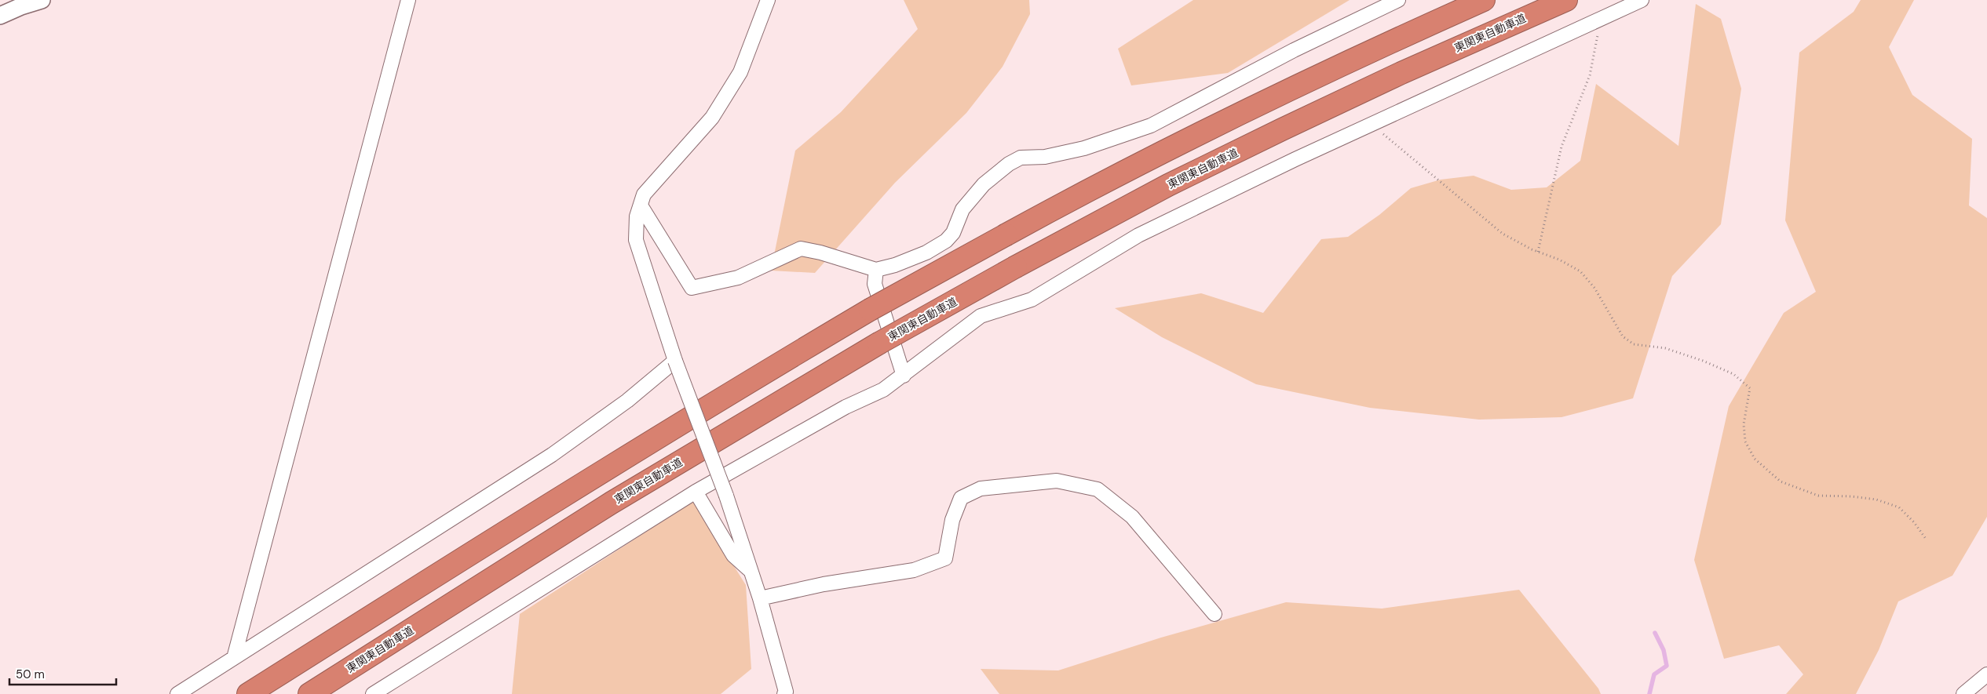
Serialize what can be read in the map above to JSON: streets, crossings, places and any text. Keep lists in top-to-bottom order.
{
  "streets": {
    "highway": ["東関東自動車道"]
  },
  "scale_bar": "50 m"
}
